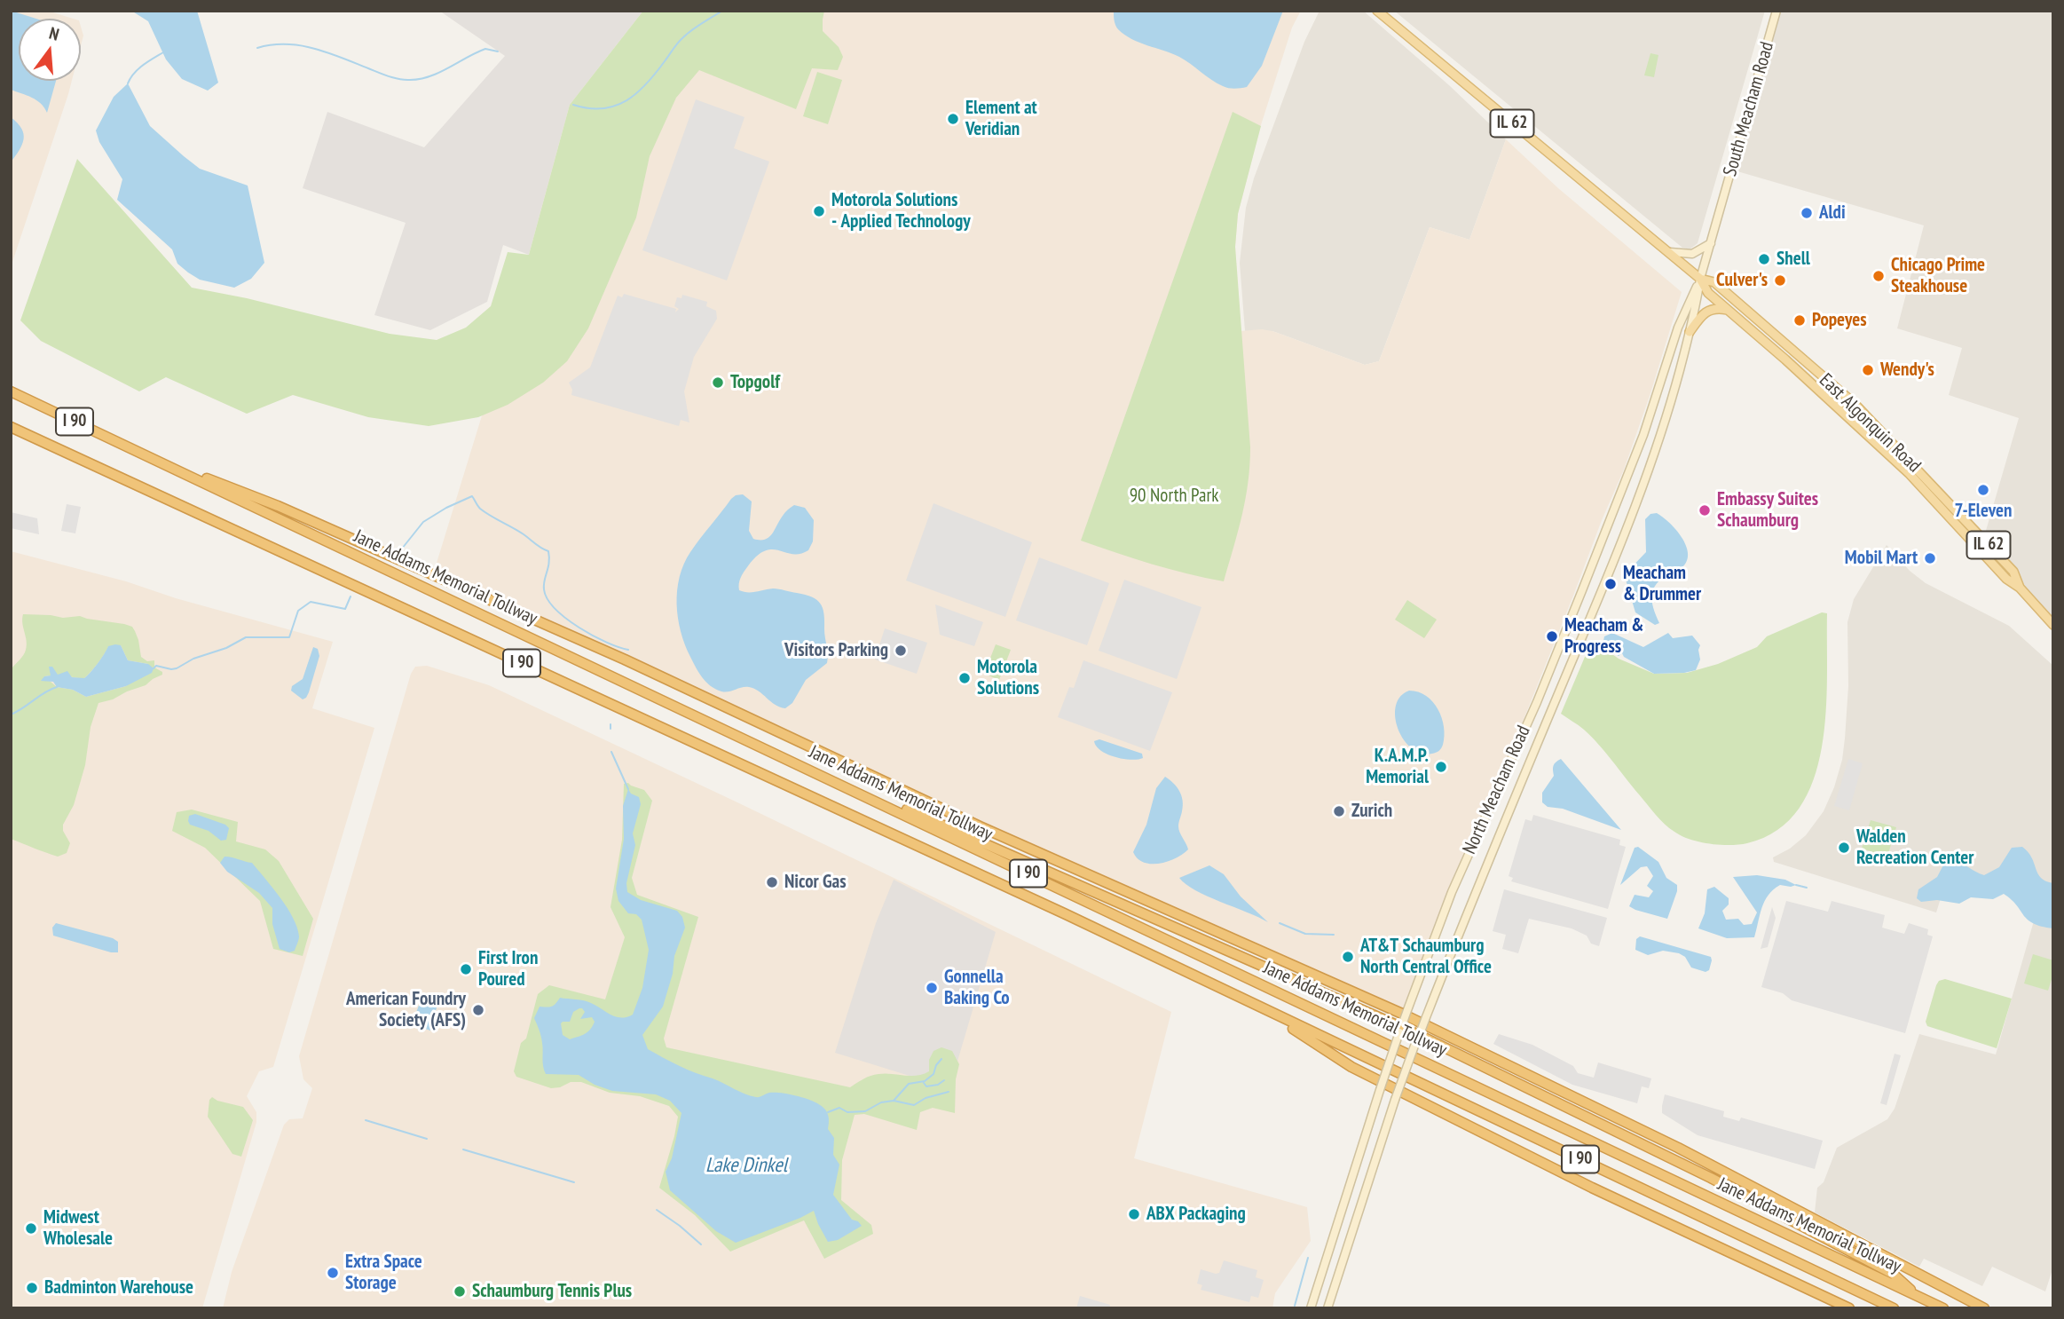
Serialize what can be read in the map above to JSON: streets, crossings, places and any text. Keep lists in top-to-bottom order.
{
  "streets": {
    "highway": ["I 90", "Jane Addams Memorial Tollway"],
    "main road": [
      "South Meacham Road",
      "IL 62",
      "East Algonquin Road",
      "North Meacham Road"
    ]
  },
  "crossings": [
    ["South Meacham Road", "North Meacham Road"],
    ["East Algonquin Road", "North Meacham Road"]
  ],
  "water": ["Lake Dinkel"],
  "parks": ["90 North Park"],
  "places": [
    "Element at Veridian",
    "Motorola Solutions - Applied Technology",
    "Aldi",
    "Shell",
    "Chicago Prime Steakhouse",
    "Culver's",
    "Popeyes",
    "Wendy's",
    "Topgolf",
    "7-Eleven",
    "Embassy Suites Schaumburg",
    "Mobil Mart",
    "Meacham & Drummer",
    "Meacham & Progress",
    "Visitors Parking",
    "Motorola Solutions",
    "K.A.M.P. Memorial",
    "Zurich",
    "Walden Recreation Center",
    "Nicor Gas",
    "AT&T Schaumburg North Central Office",
    "First Iron Poured",
    "Gonnella Baking Co",
    "American Foundry Society (AFS)",
    "ABX Packaging",
    "Midwest Wholesale",
    "Extra Space Storage",
    "Badminton Warehouse",
    "Schaumburg Tennis Plus"
  ],
  "north": "top"
}
